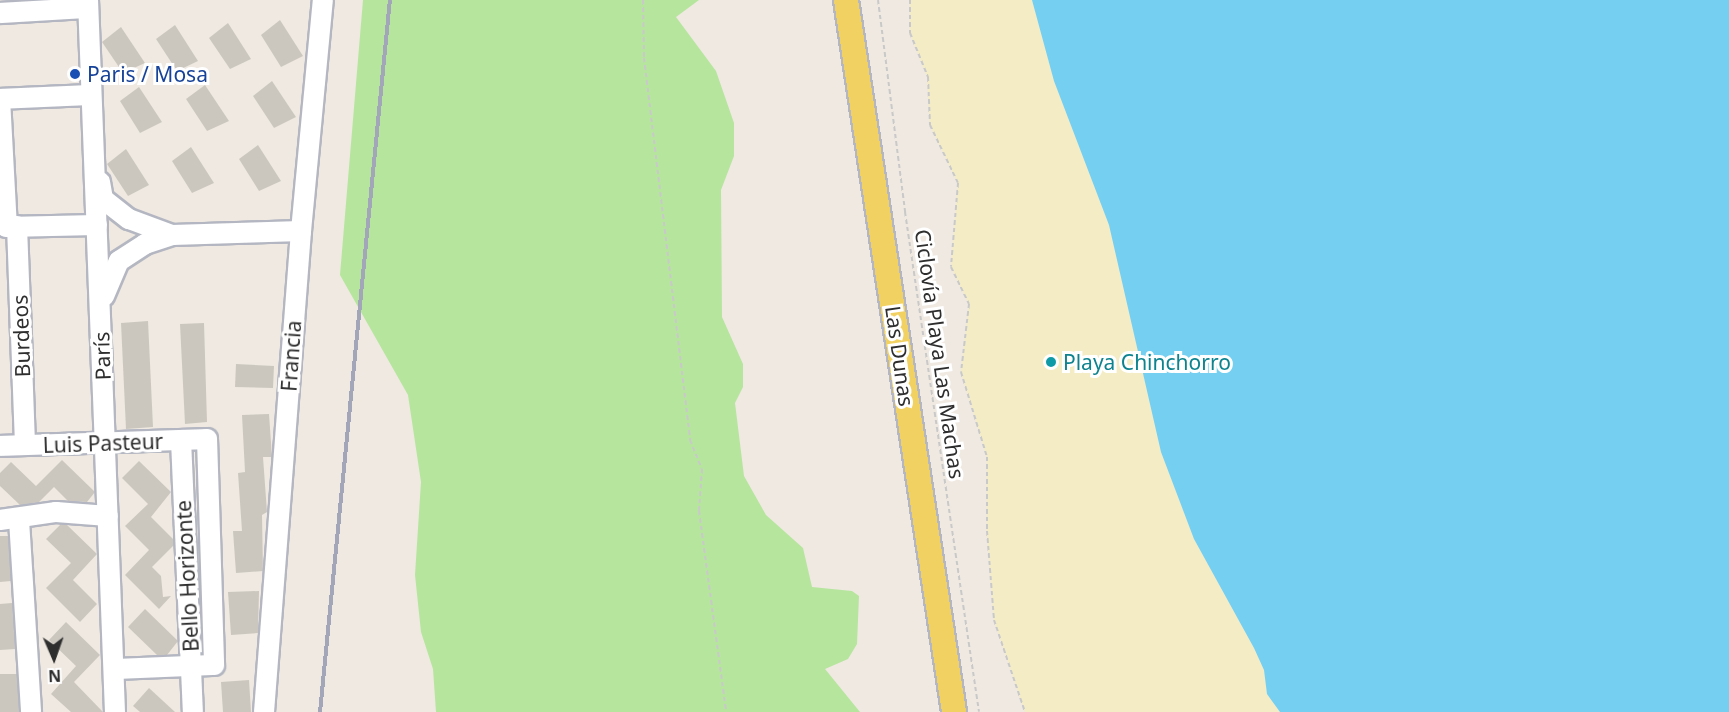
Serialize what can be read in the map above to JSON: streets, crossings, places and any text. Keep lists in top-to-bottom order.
{
  "streets": {
    "main road": ["Las Dunas"],
    "street": [
      "Burdeos",
      "París",
      "Francia",
      "Luis Pasteur",
      "Bello Horizonte"
    ],
    "path": ["Ciclovía Playa Las Machas"]
  },
  "crossings": [
    ["Burdeos", "Luis Pasteur"],
    ["París", "Luis Pasteur"],
    ["Luis Pasteur", "Bello Horizonte"]
  ],
  "places": ["Paris / Mosa", "Playa Chinchorro"],
  "north": "bottom"
}
